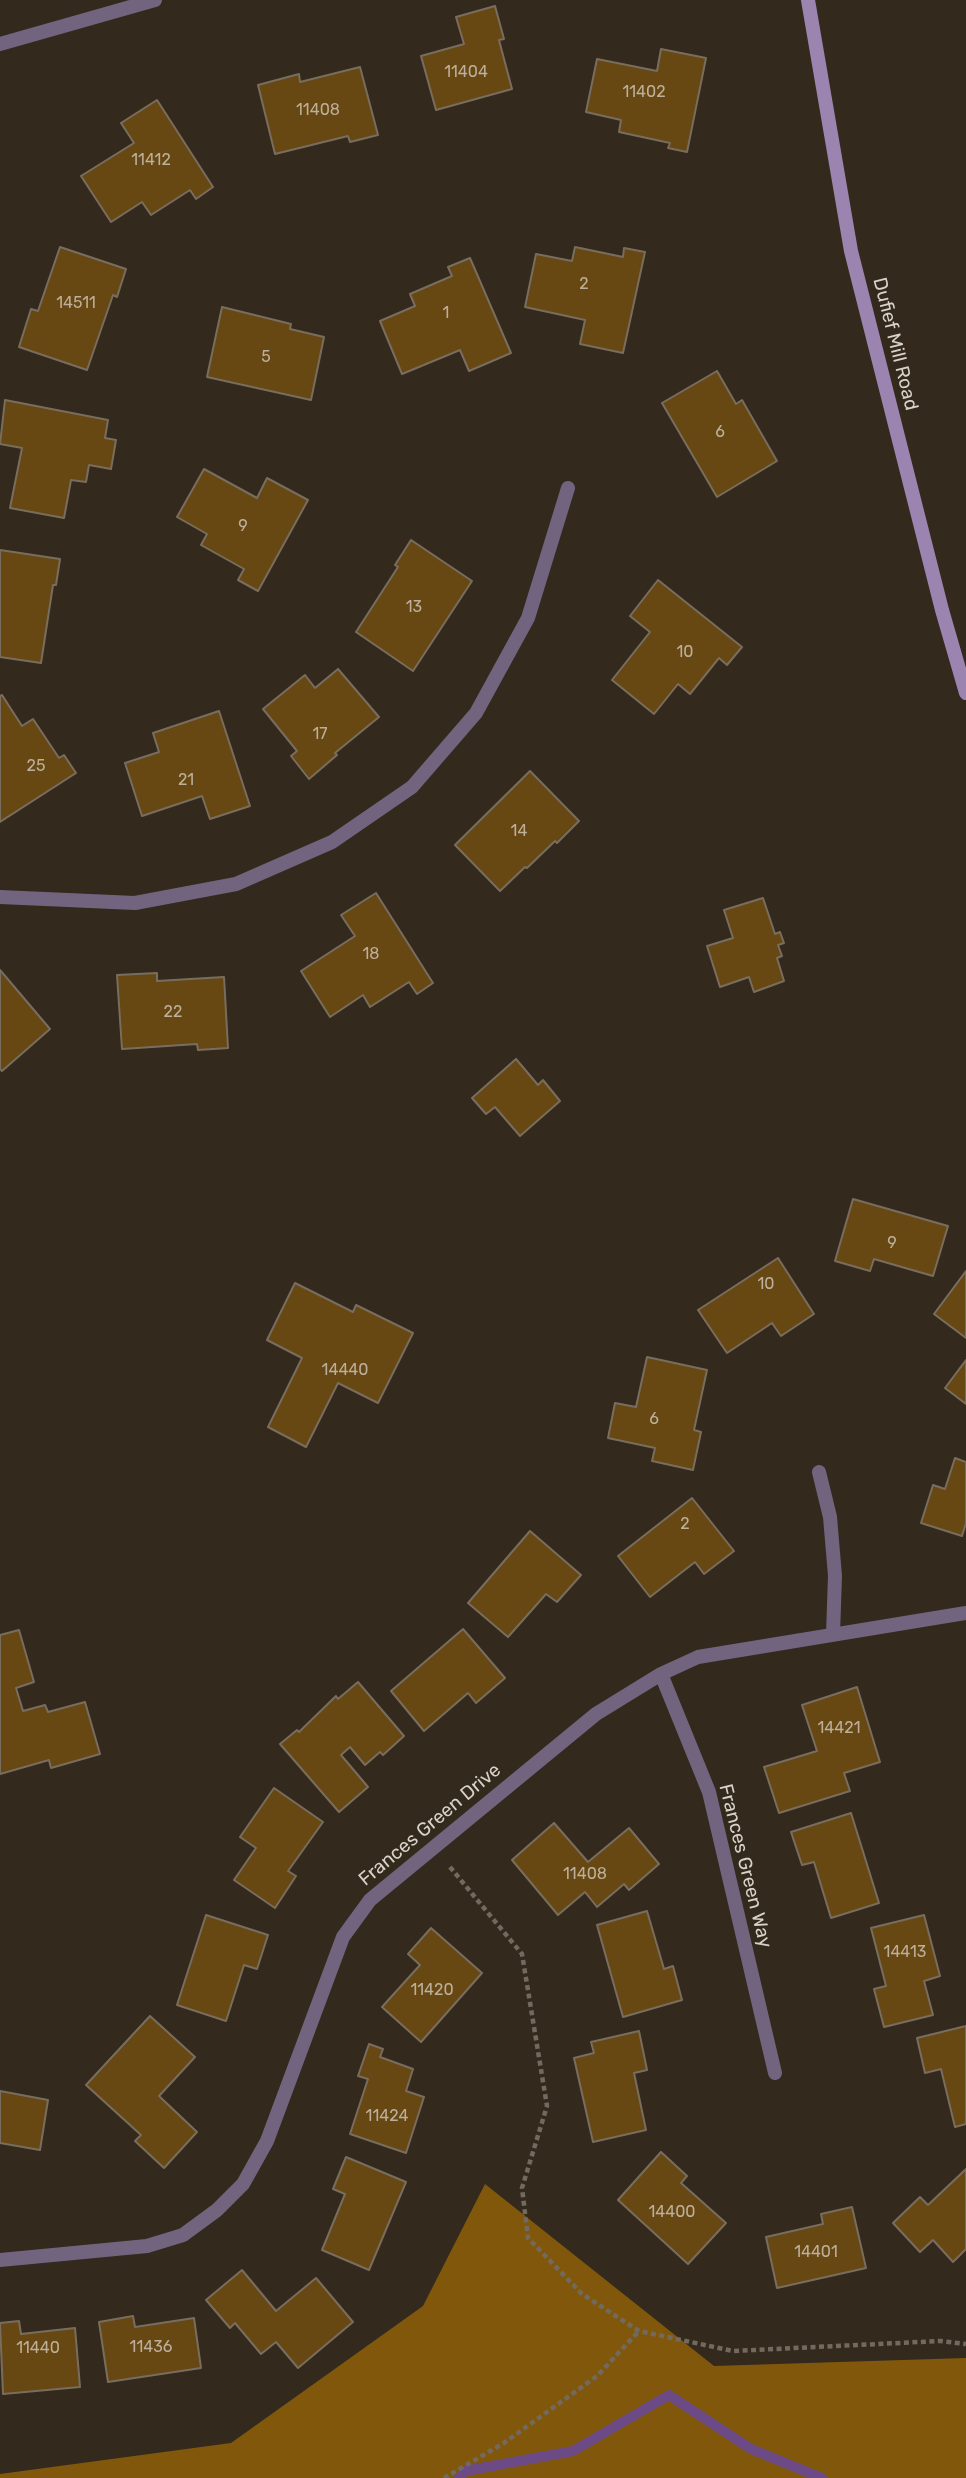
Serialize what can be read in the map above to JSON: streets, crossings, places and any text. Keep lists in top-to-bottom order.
{
  "streets": {
    "main road": ["Dufief Mill Road"],
    "street": ["Frances Green Drive", "Frances Green Way"]
  },
  "crossings": [
    ["Frances Green Drive", "Frances Green Way"]
  ],
  "house_numbers": [
    "11404",
    "11402",
    "11408",
    "11412",
    "2",
    "14511",
    "1",
    "5",
    "6",
    "9",
    "13",
    "10",
    "17",
    "25",
    "21",
    "14",
    "18",
    "22",
    "9",
    "10",
    "14440",
    "6",
    "2",
    "14421",
    "11408",
    "14413",
    "11420",
    "11424",
    "14400",
    "14401",
    "11436",
    "11440"
  ]
}
